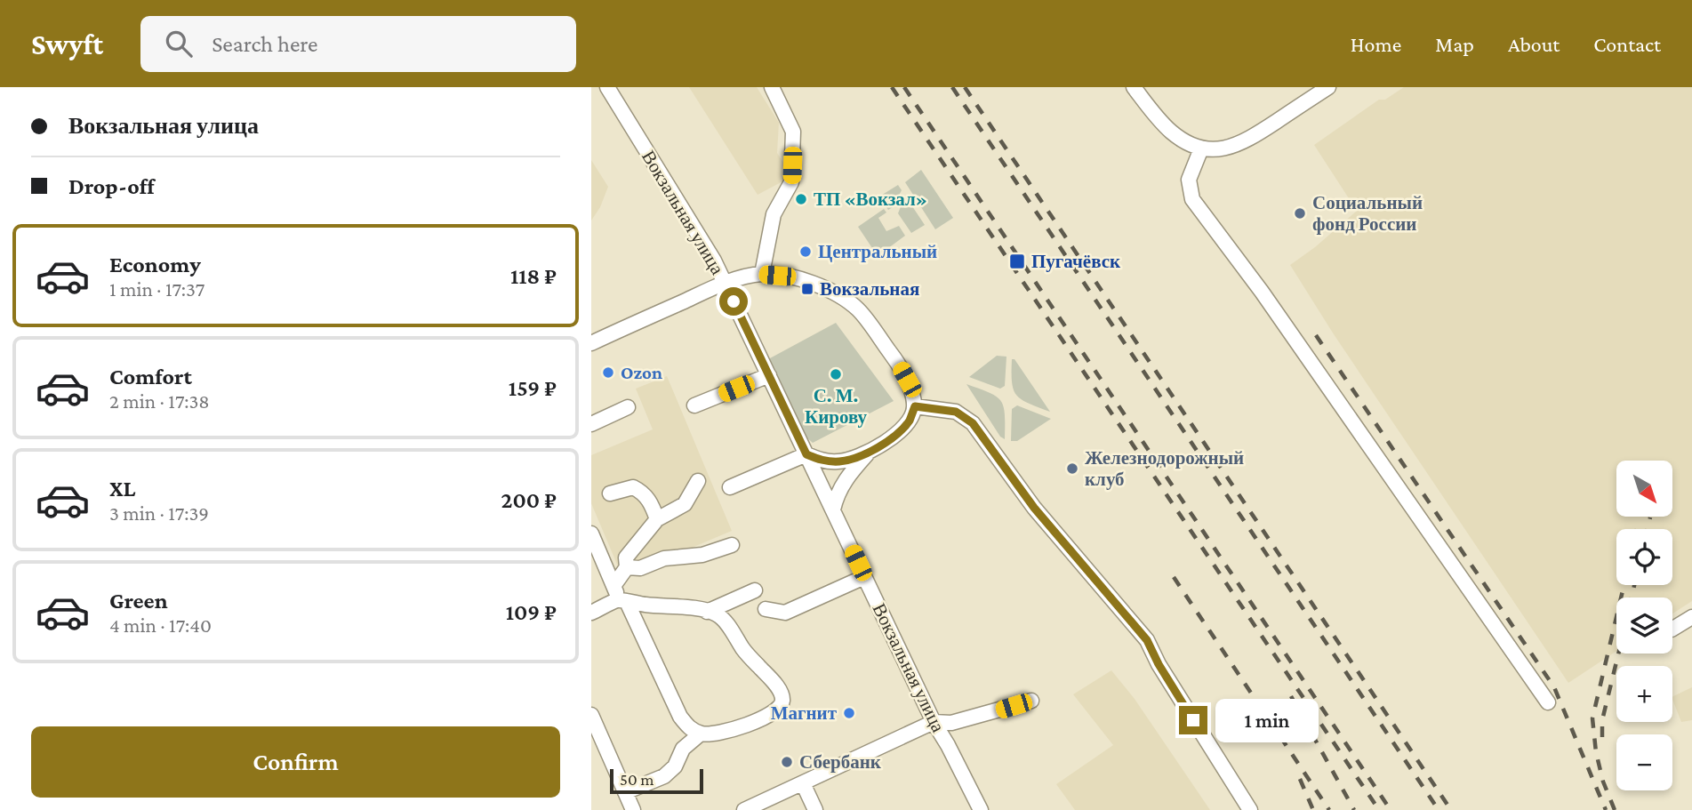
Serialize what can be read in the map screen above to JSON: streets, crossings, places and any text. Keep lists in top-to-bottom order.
{
  "streets": {
    "street": ["Вокзальная улица"]
  },
  "places": {
    "other": [
      "ТП «Вокзал»",
      "Социальный фонд России",
      "Центральный",
      "Ozon",
      "С. М. Кирову",
      "Железнодорожный клуб",
      "Магнит",
      "Сбербанк"
    ],
    "transit": ["Пугачёвск", "Вокзальная"]
  },
  "scale_bar": "50 m",
  "north": "bottom right",
  "page": {
    "header": "Swyft",
    "search": "Search here",
    "nav": [
      "Home",
      "Map",
      "About",
      "Contact"
    ],
    "banner": ["Вокзальная улица", "Drop-off"],
    "list": [
      {
        "name": "Economy",
        "note": "1 min · 17:37",
        "value": "118 ₽"
      },
      {
        "name": "Comfort",
        "note": "2 min · 17:38",
        "value": "159 ₽"
      },
      {
        "name": "XL",
        "note": "3 min · 17:39",
        "value": "200 ₽"
      },
      {
        "name": "Green",
        "note": "4 min · 17:40",
        "value": "109 ₽"
      }
    ],
    "map_buttons": ["+", "−"],
    "bubble": "1 min",
    "buttons": "Confirm",
    "scale": "50 m"
  }
}
